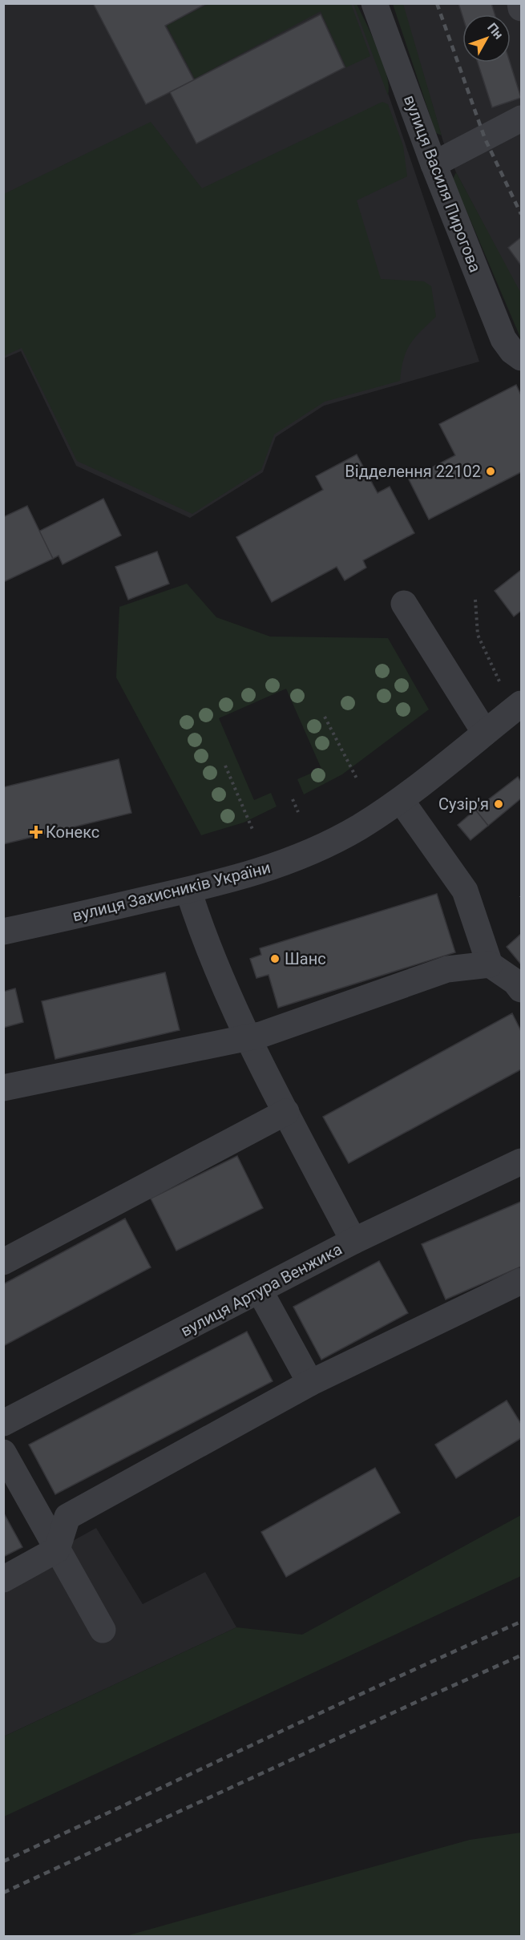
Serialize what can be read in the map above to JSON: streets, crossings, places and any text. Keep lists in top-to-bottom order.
{
  "streets": {
    "street": ["вулиця Василя Пирогова", "вулиця Захисників України", "вулиця Артура Венжика"]
  },
  "places": {
    "other": ["Відделення 22102", "Сузір'я", "Шанс"],
    "health": ["Конекс"]
  },
  "north": "top right"
}
